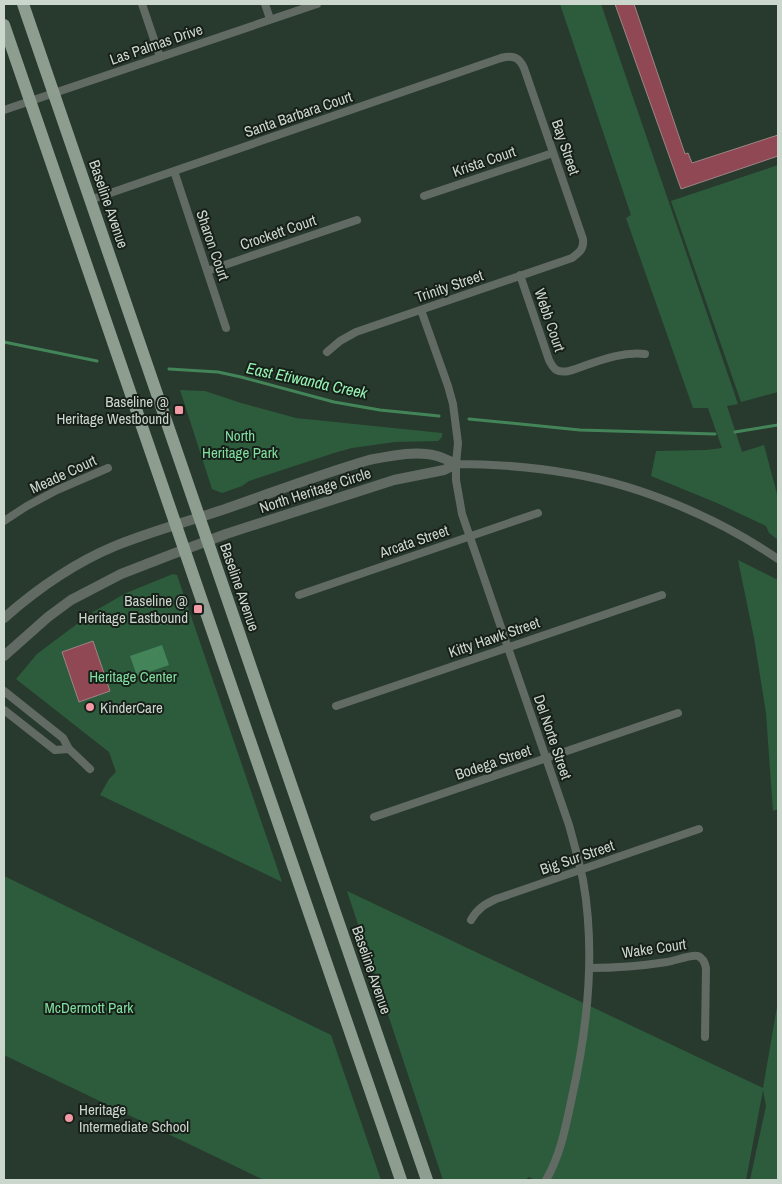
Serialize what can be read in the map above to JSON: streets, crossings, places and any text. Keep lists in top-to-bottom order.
{
  "streets": {
    "main road": ["Baseline Avenue"],
    "street": [
      "Las Palmas Drive",
      "Santa Barbara Court",
      "Bay Street",
      "Krista Court",
      "Crockett Court",
      "Sharon Court",
      "Trinity Street",
      "Webb Court",
      "Meade Court",
      "North Heritage Circle",
      "Arcata Street",
      "Kitty Hawk Street",
      "Del Norte Street",
      "Bodega Street",
      "Big Sur Street",
      "Wake Court"
    ]
  },
  "crossings": [
    ["Las Palmas Drive", "Baseline Avenue"],
    ["Santa Barbara Court", "Bay Street"],
    ["Santa Barbara Court", "Baseline Avenue"],
    ["Santa Barbara Court", "Sharon Court"],
    ["Bay Street", "Krista Court"],
    ["Bay Street", "Trinity Street"],
    ["Baseline Avenue", "North Heritage Circle"],
    ["Crockett Court", "Sharon Court"],
    ["Trinity Street", "Webb Court"],
    ["Trinity Street", "Del Norte Street"],
    ["North Heritage Circle", "Del Norte Street"],
    ["Arcata Street", "Del Norte Street"],
    ["Kitty Hawk Street", "Del Norte Street"],
    ["Del Norte Street", "Bodega Street"],
    ["Del Norte Street", "Big Sur Street"],
    ["Del Norte Street", "Wake Court"]
  ],
  "water": ["East Etiwanda Creek"],
  "parks": ["North Heritage Park", "Heritage Center", "McDermott Park"],
  "places": {
    "transit": ["Baseline @ Heritage Westbound", "Baseline @ Heritage Eastbound"],
    "other": ["KinderCare", "Heritage Intermediate School"]
  }
}
